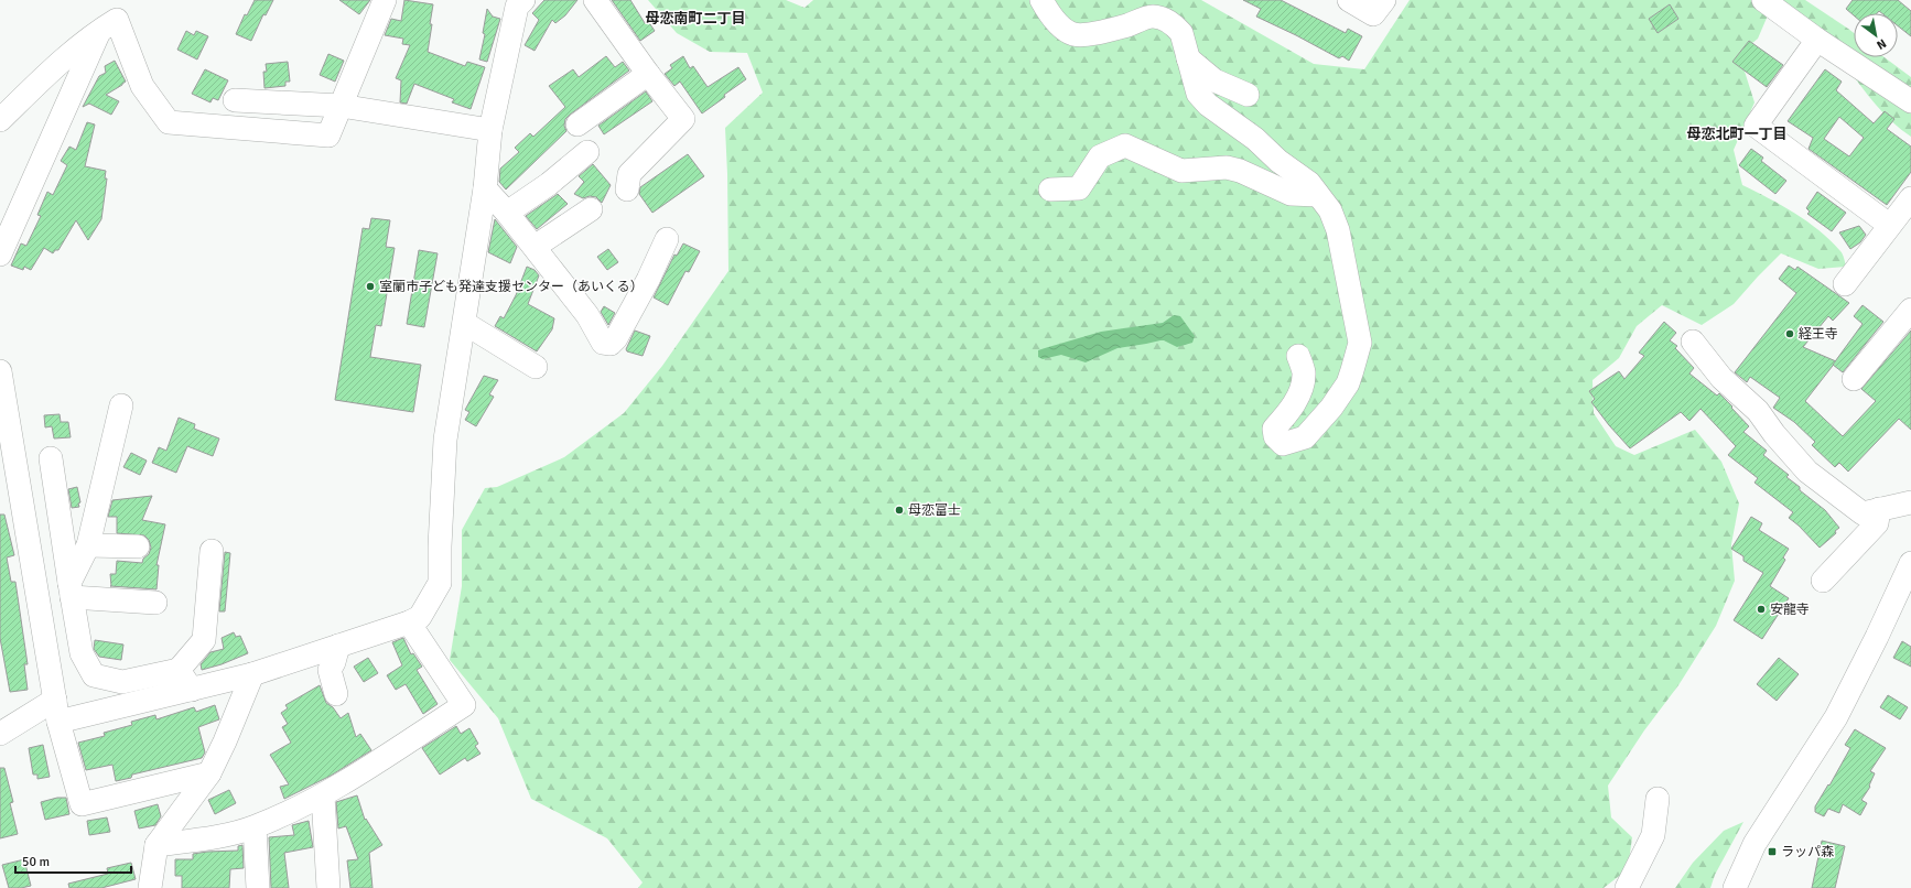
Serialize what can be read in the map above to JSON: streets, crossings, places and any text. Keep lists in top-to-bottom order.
{
  "districts": ["母恋南町二丁目", "母恋北町一丁目"],
  "places": {
    "other": [
      "室蘭市子ども発達支援センター（あいくる）",
      "経王寺",
      "母恋富士",
      "安龍寺"
    ],
    "transit": ["ラッパ森"]
  },
  "scale_bar": "50 m",
  "north": "bottom right"
}
